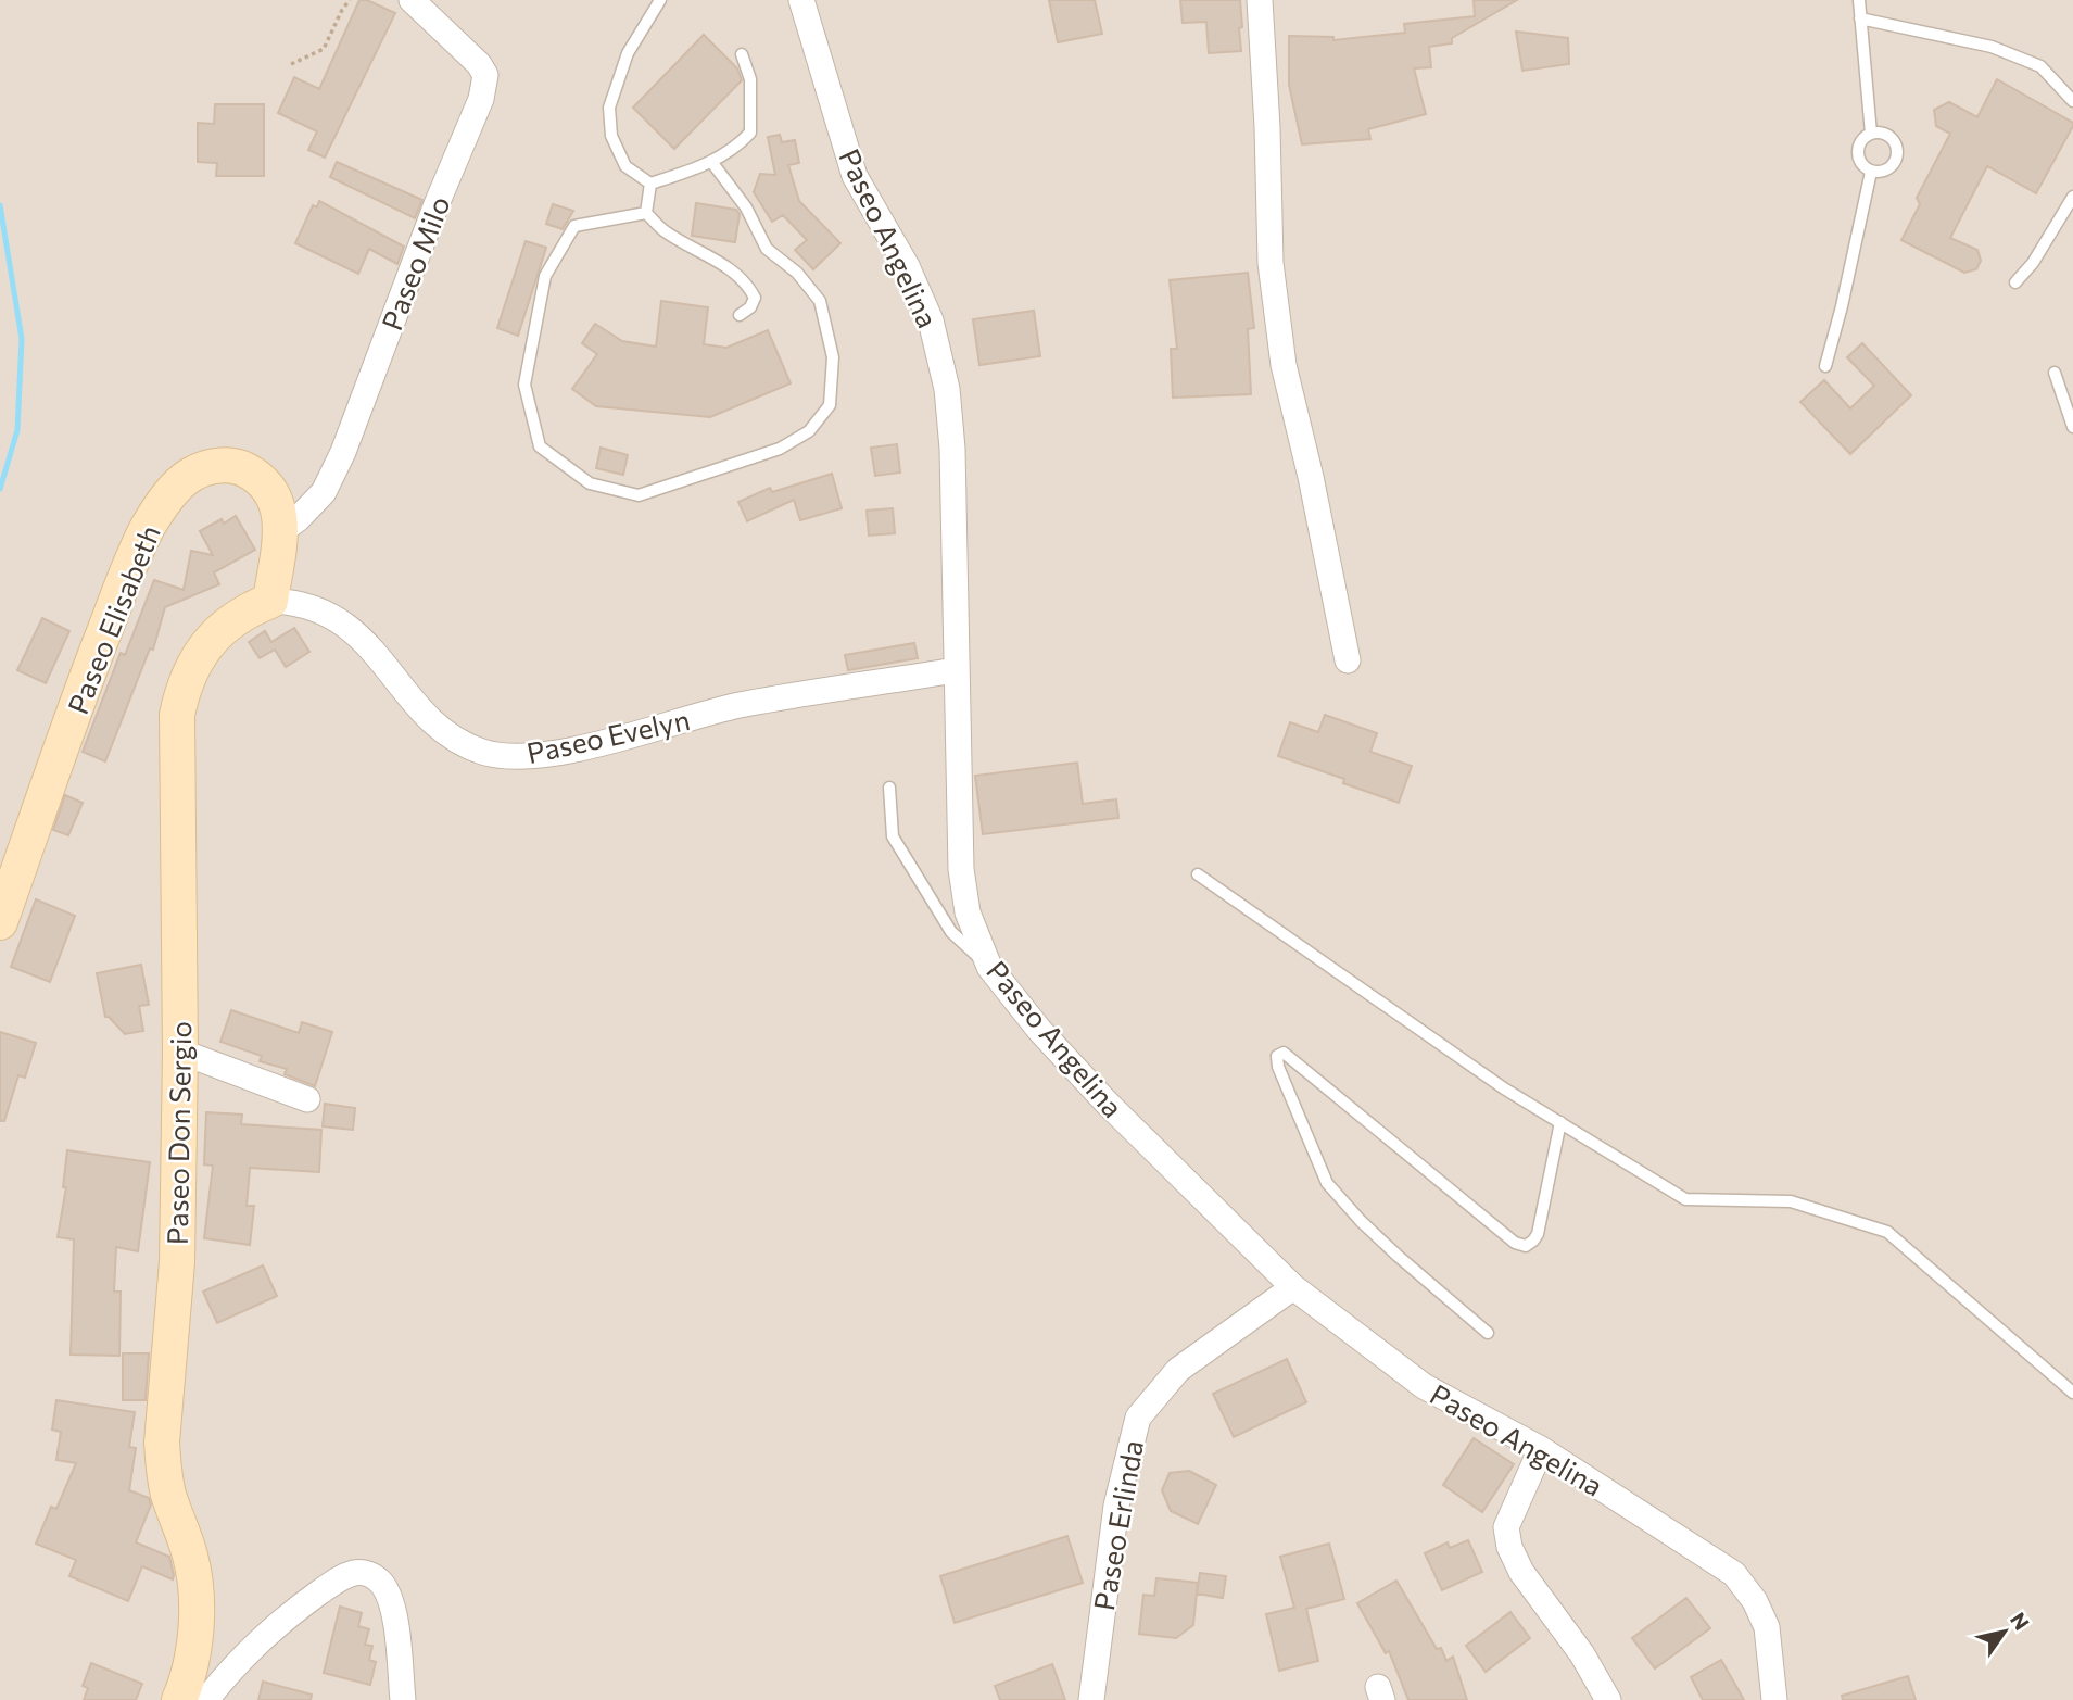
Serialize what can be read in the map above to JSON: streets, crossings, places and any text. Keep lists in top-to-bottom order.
{
  "streets": {
    "street": [
      "Paseo Angelina",
      "Paseo Milo",
      "Paseo Elisabeth",
      "Paseo Evelyn",
      "Paseo Don Sergio",
      "Paseo Erlinda"
    ]
  },
  "crossings": [
    ["Paseo Angelina", "Paseo Evelyn"],
    ["Paseo Angelina", "Paseo Erlinda"],
    ["Paseo Milo", "Paseo Elisabeth"],
    ["Paseo Elisabeth", "Paseo Evelyn"],
    ["Paseo Elisabeth", "Paseo Don Sergio"],
    ["Paseo Evelyn", "Paseo Don Sergio"]
  ],
  "north": "top right"
}
